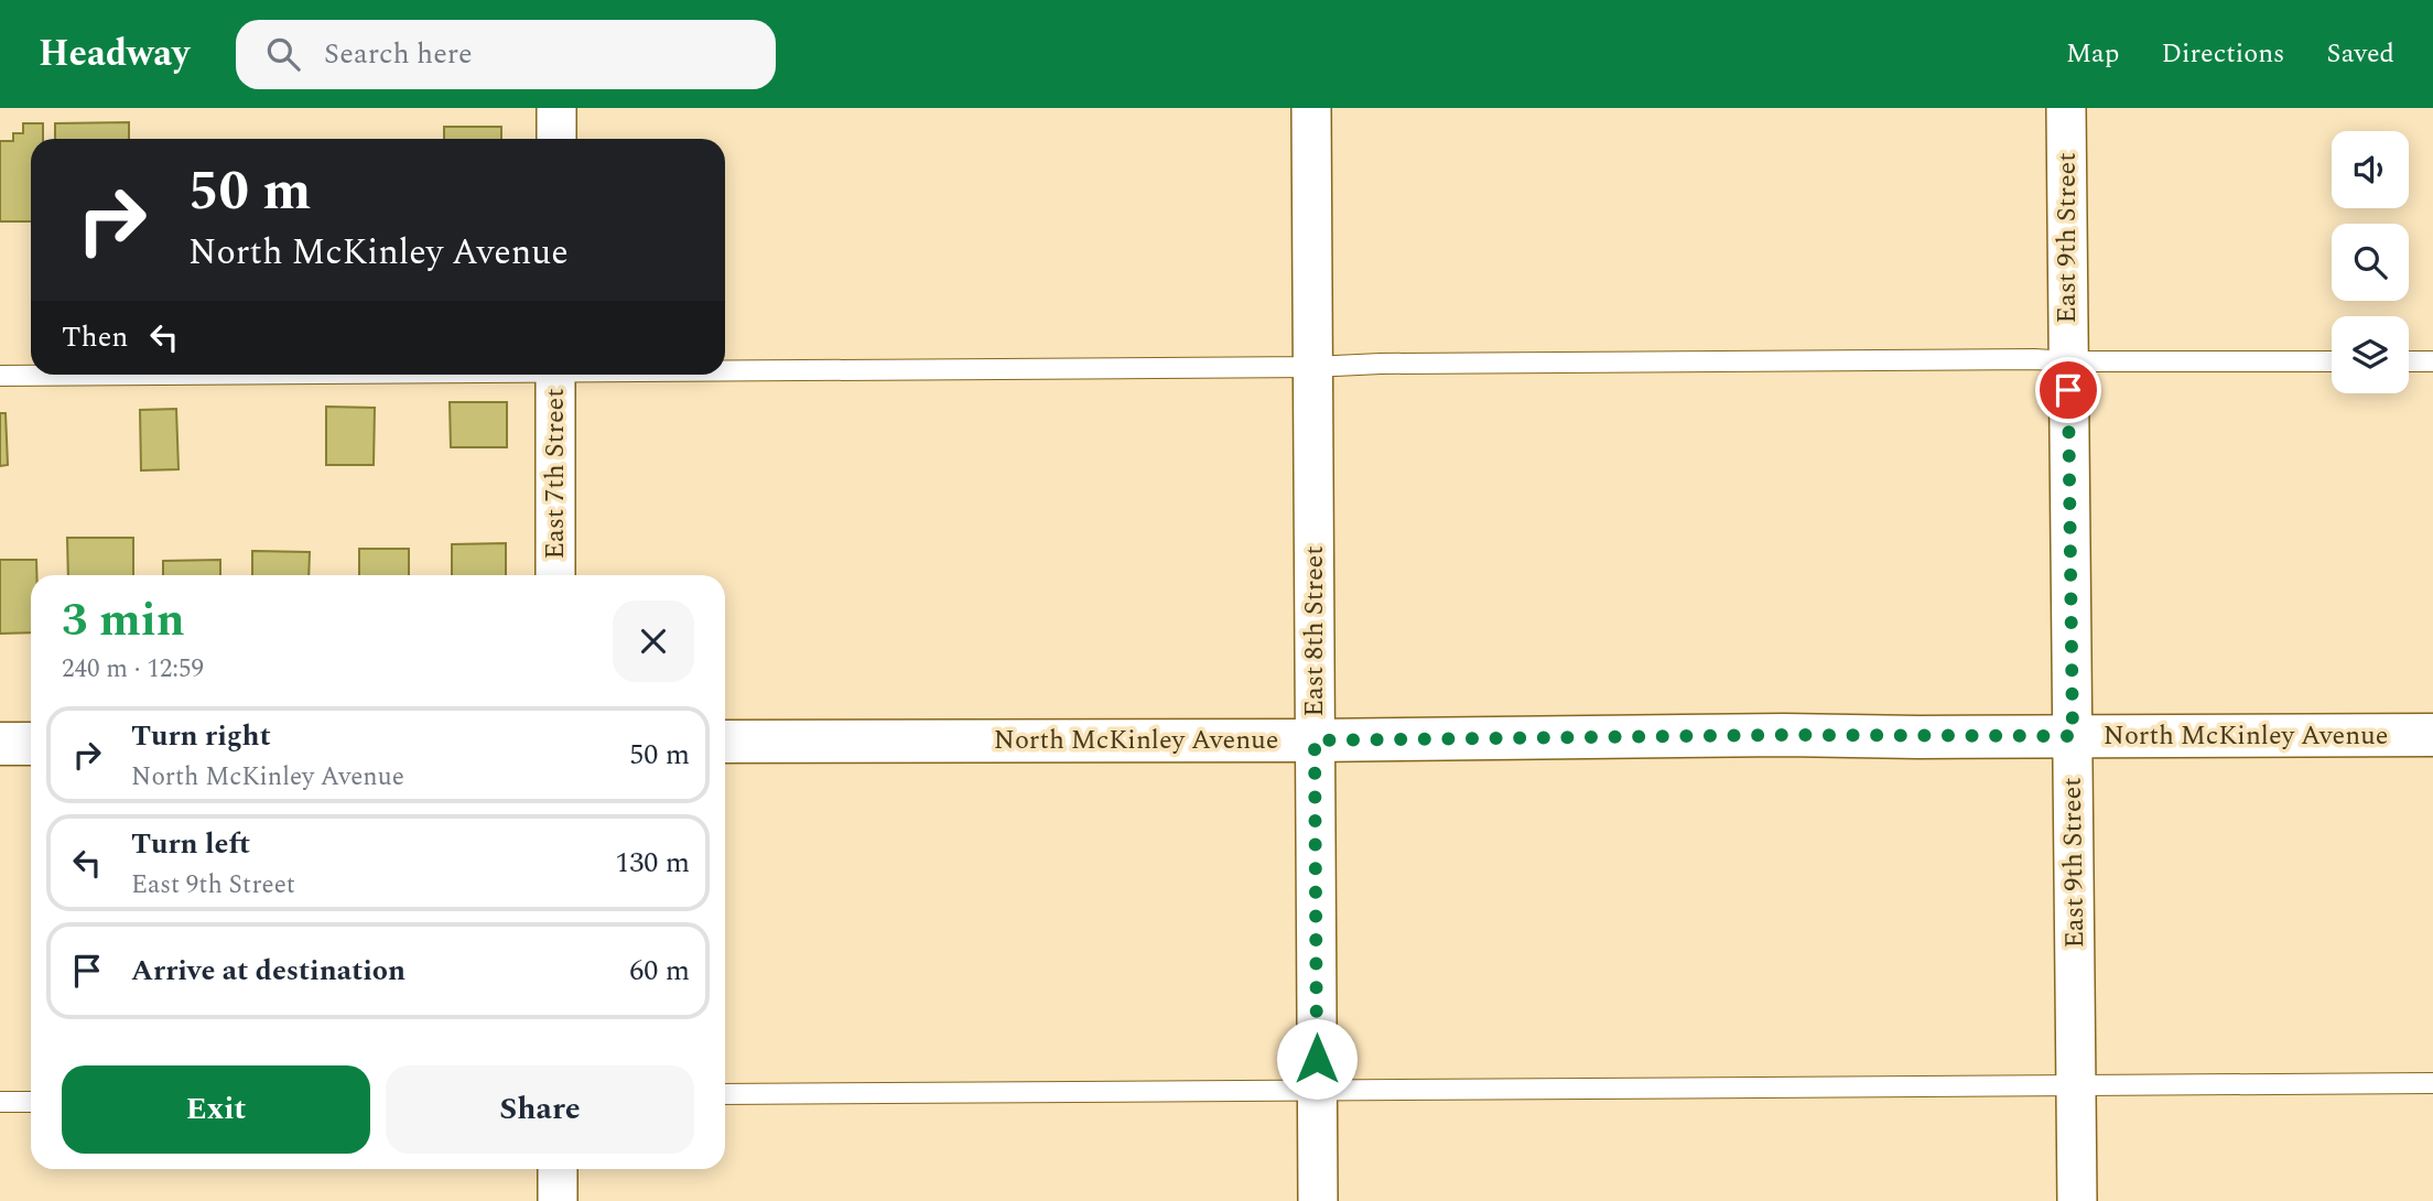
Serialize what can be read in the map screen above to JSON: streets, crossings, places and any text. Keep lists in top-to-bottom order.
{
  "streets": {
    "main road": ["North McKinley Avenue"],
    "street": ["East 9th Street", "East 7th Street", "East 8th Street"]
  },
  "crossings": [
    ["East 9th Street", "North McKinley Avenue"],
    ["East 8th Street", "North McKinley Avenue"]
  ],
  "page": {
    "header": "Headway",
    "search": "Search here",
    "nav": ["Map", "Directions", "Saved"],
    "turn": ["50 m", "North McKinley Avenue"],
    "then": "Then",
    "heading": ["3 min", "240 m · 12:59"],
    "list": [
      {
        "name": "Turn right",
        "note": "North McKinley Avenue",
        "value": "50 m"
      },
      {
        "name": "Turn left",
        "note": "East 9th Street",
        "value": "130 m"
      },
      {
        "name": "Arrive at destination",
        "value": "60 m"
      }
    ],
    "buttons": ["Exit", "Share"]
  }
}
